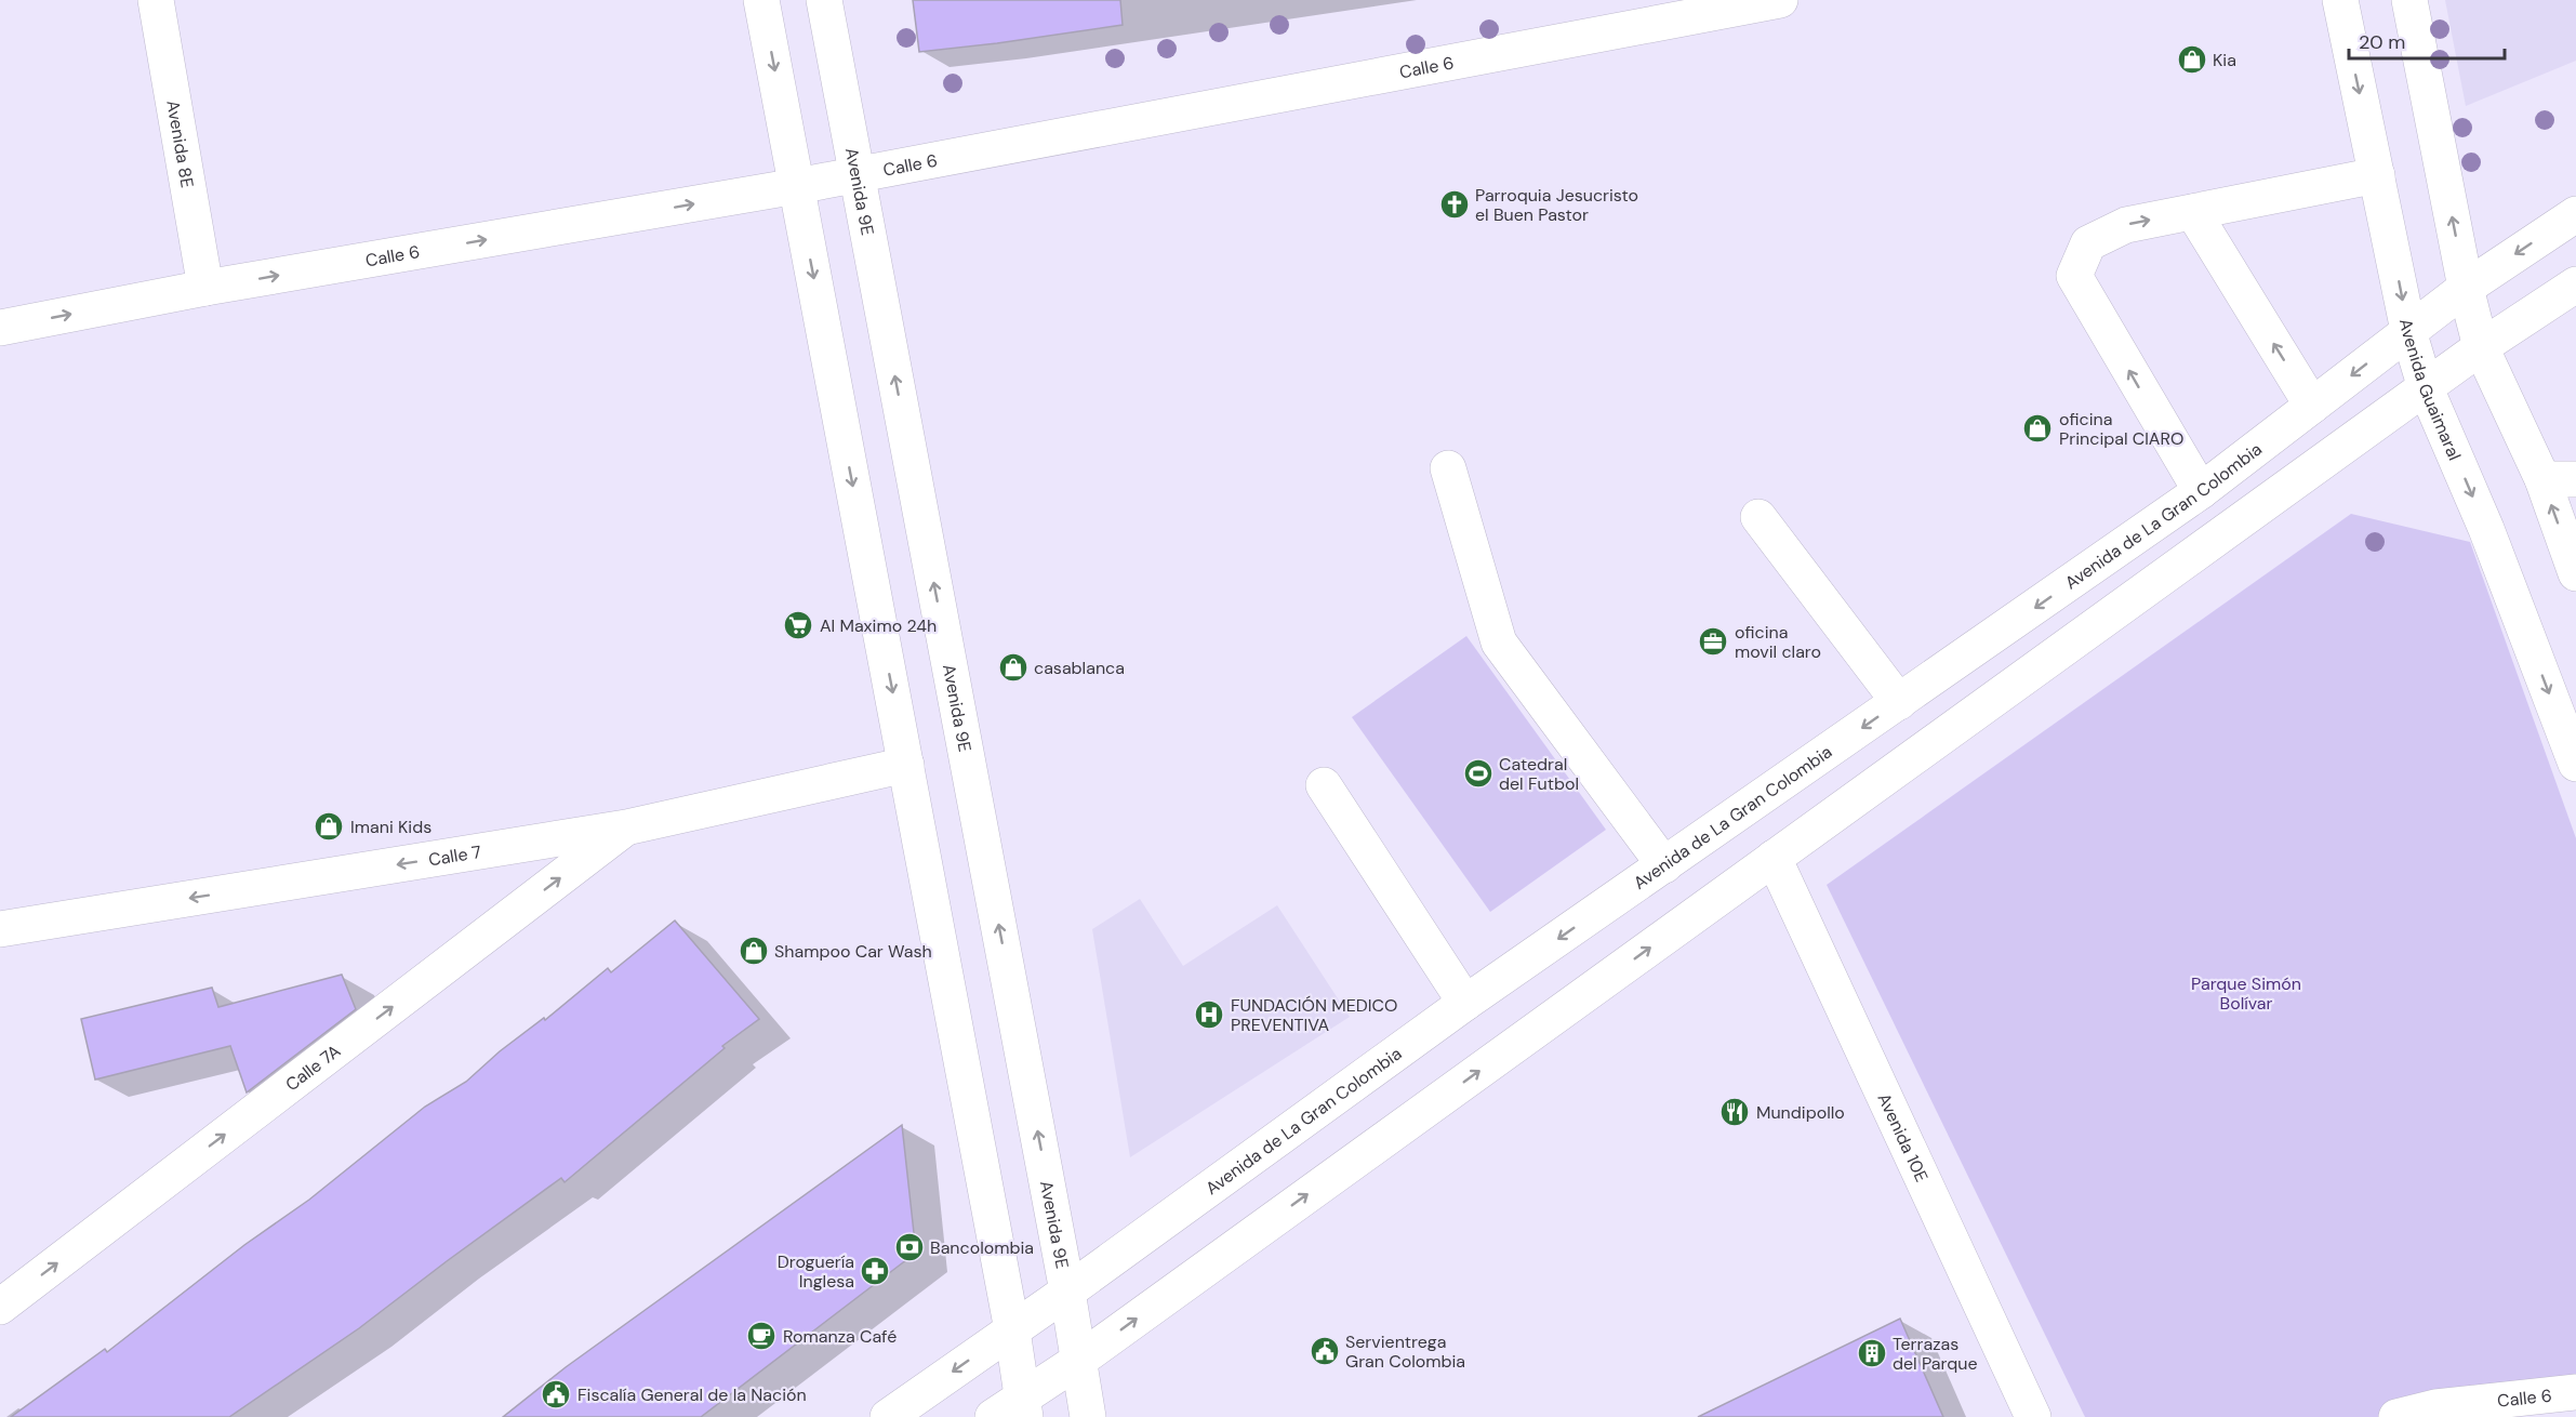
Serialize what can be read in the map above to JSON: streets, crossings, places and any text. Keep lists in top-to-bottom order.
{
  "streets": {
    "street": [
      "Calle 6",
      "Avenida 8E",
      "Avenida 9E",
      "Avenida Guaimaral",
      "Avenida de La Gran Colombia",
      "Calle 7",
      "Calle 7A",
      "Avenida 10E"
    ]
  },
  "crossings": [
    ["Calle 6", "Avenida 8E"],
    ["Calle 6", "Avenida 9E"],
    ["Avenida 9E", "Avenida de La Gran Colombia"],
    ["Avenida Guaimaral", "Avenida de La Gran Colombia"],
    ["Calle 7", "Calle 7A"]
  ],
  "one_way": ["Calle 6", "Calle 7", "Calle 7A"],
  "parks": ["Parque Simón Bolívar"],
  "places": {
    "shop": [
      "Kia",
      "oficina Principal ClARO",
      "casablanca",
      "Imani Kids",
      "Shampoo Car Wash"
    ],
    "church": ["Parroquia Jesucristo el Buen Pastor"],
    "supermarket": ["Al Maximo 24h"],
    "office": ["oficina movil claro"],
    "sports": ["Catedral del Futbol"],
    "hospital": ["FUNDACIÓN MEDICO PREVENTIVA"],
    "restaurant": ["Mundipollo"],
    "bank": ["Bancolombia"],
    "pharmacy": ["Droguería Inglesa"],
    "cafe": ["Romanza Café"],
    "public building": ["Servientrega Gran Colombia", "Fiscalía General de la Nación"],
    "building": ["Terrazas del Parque"]
  },
  "scale_bar": "20 m"
}
